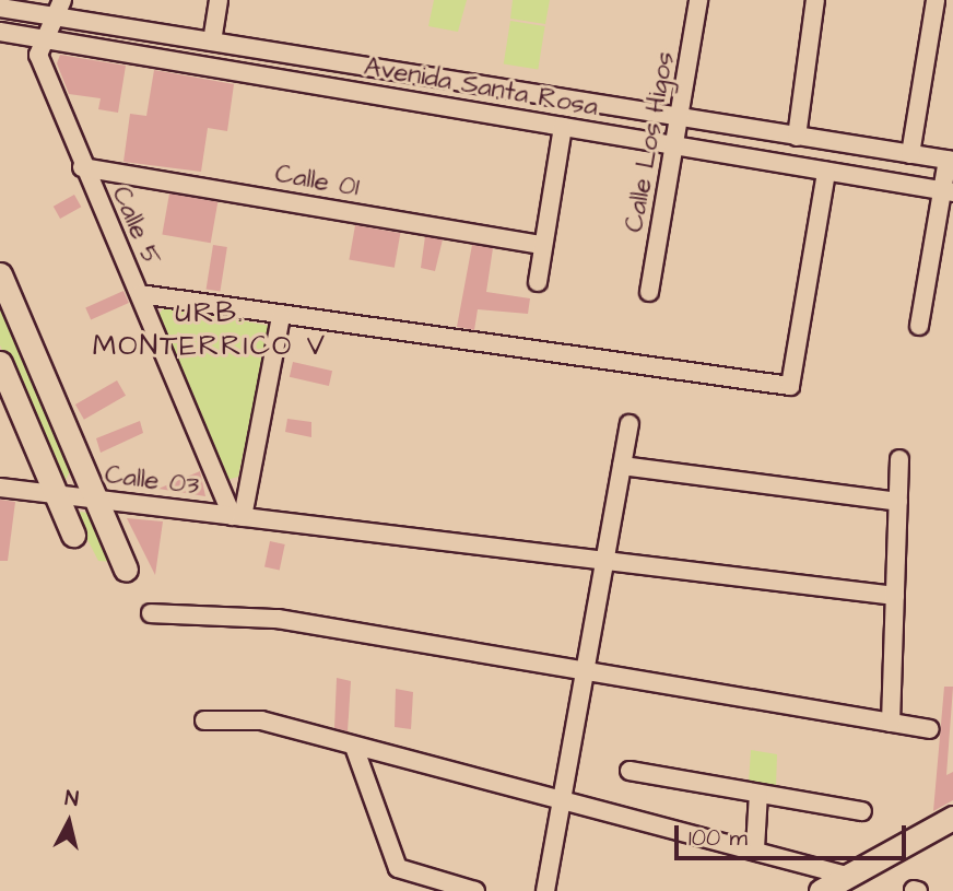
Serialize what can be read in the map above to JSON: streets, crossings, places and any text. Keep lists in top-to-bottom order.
{
  "streets": {
    "street": [
      "Avenida Santa Rosa",
      "Calle Los Higos",
      "Calle 01",
      "Calle 5",
      "Calle 03"
    ]
  },
  "crossings": [
    ["Avenida Santa Rosa", "Calle Los Higos"],
    ["Avenida Santa Rosa", "Calle 5"],
    ["Calle 01", "Calle 5"],
    ["Calle 5", "Calle 03"]
  ],
  "districts": ["URB. MONTERRICO V"],
  "scale_bar": "100 m",
  "north": "top"
}
